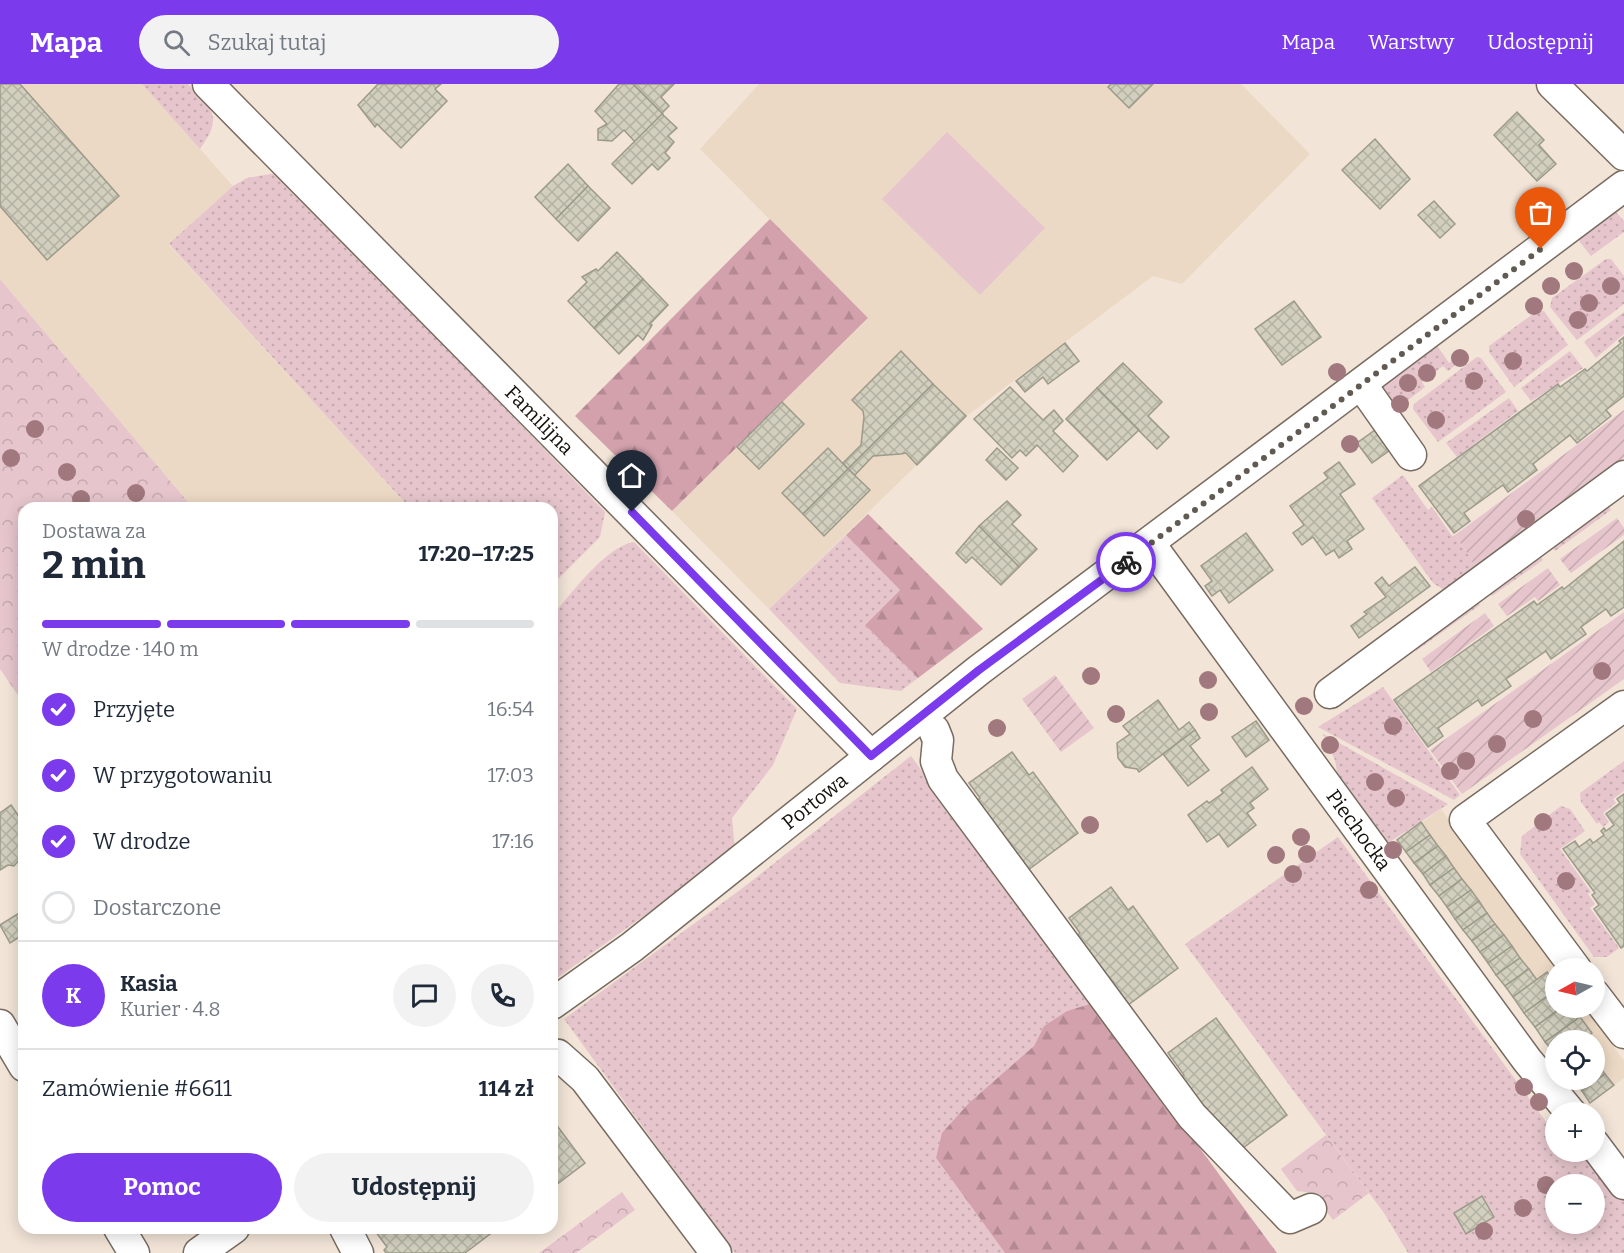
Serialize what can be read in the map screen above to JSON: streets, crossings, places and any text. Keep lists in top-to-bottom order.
{
  "streets": {
    "street": ["Familijna", "Portowa", "Piechocka"]
  },
  "crossings": [
    ["Familijna", "Portowa"],
    ["Portowa", "Piechocka"]
  ],
  "north": "left",
  "page": {
    "header": "Mapa",
    "search": "Szukaj tutaj",
    "nav": ["Mapa", "Warstwy", "Udostępnij"],
    "heading": ["2 min", "Dostawa za", "17:20–17:25"],
    "panel": [
      "Kasia",
      "Kurier · 4.8",
      "Zamówienie #6611",
      "114 zł"
    ],
    "bar": "W drodze · 140 m",
    "list": [
      ["Przyjęte", "16:54"],
      ["W przygotowaniu", "17:03"],
      ["W drodze", "17:16"],
      "Dostarczone"
    ],
    "map_buttons": ["+", "−"],
    "round": "K",
    "buttons": ["Pomoc", "Udostępnij"]
  }
}
